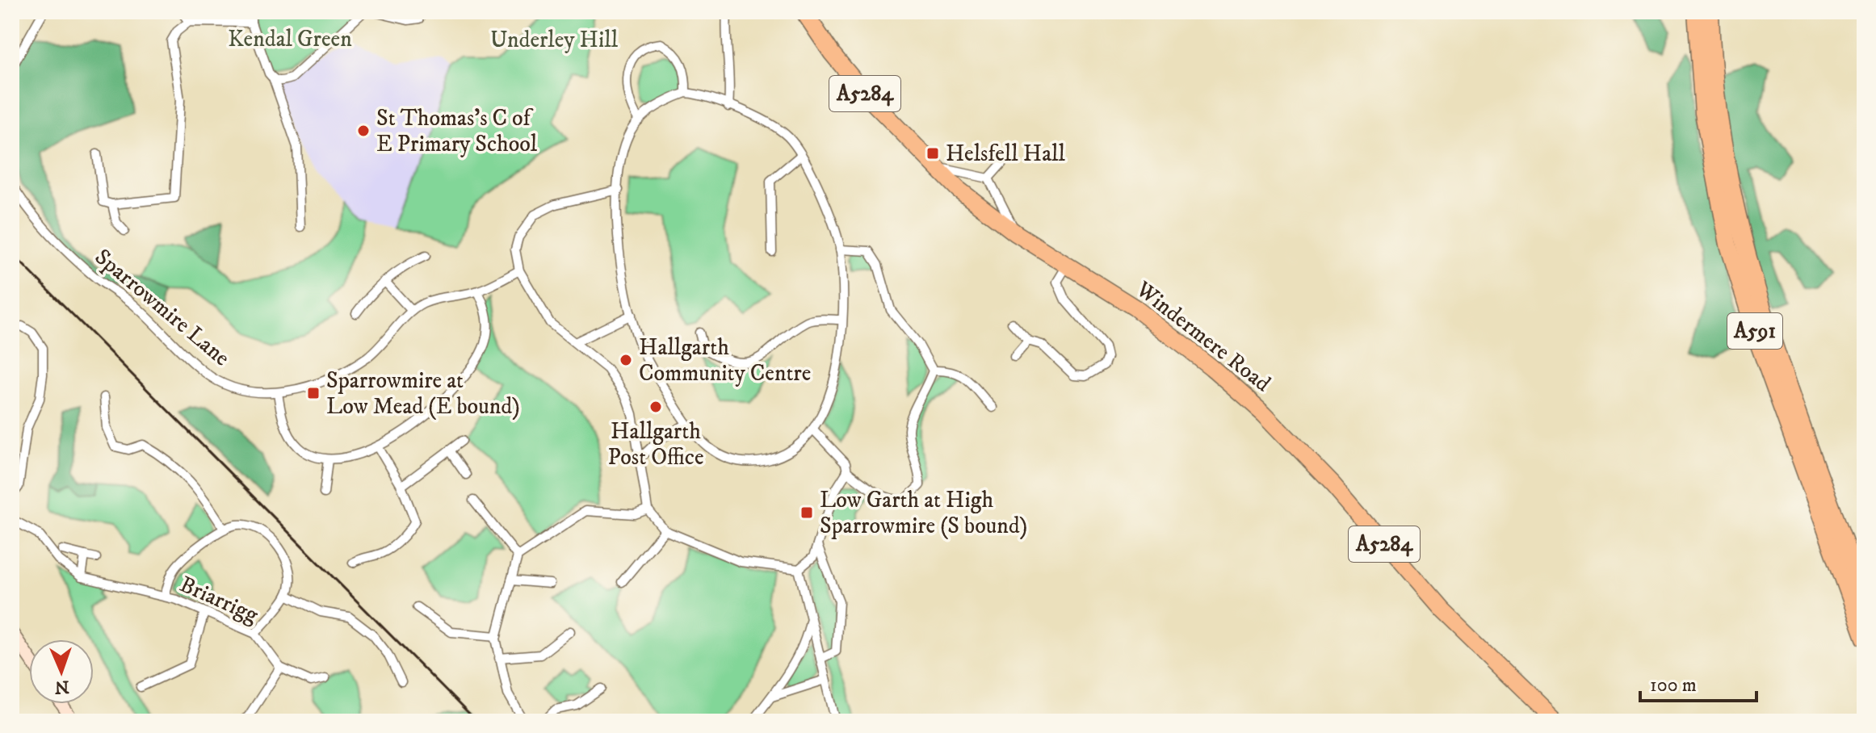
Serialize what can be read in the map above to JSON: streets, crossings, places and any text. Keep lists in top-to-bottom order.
{
  "streets": {
    "highway": ["A5284", "A591", "Windermere Road"],
    "street": ["Sparrowmire Lane", "Briarrigg"]
  },
  "parks": ["Kendal Green", "Underley Hill"],
  "places": {
    "other": ["St Thomas's C of E Primary School", "Hallgarth Community Centre", "Hallgarth Post Office"],
    "transit": ["Helsfell Hall", "Sparrowmire at Low Mead (E bound)", "Low Garth at High Sparrowmire (S bound)"]
  },
  "scale_bar": "100 m",
  "north": "bottom"
}
